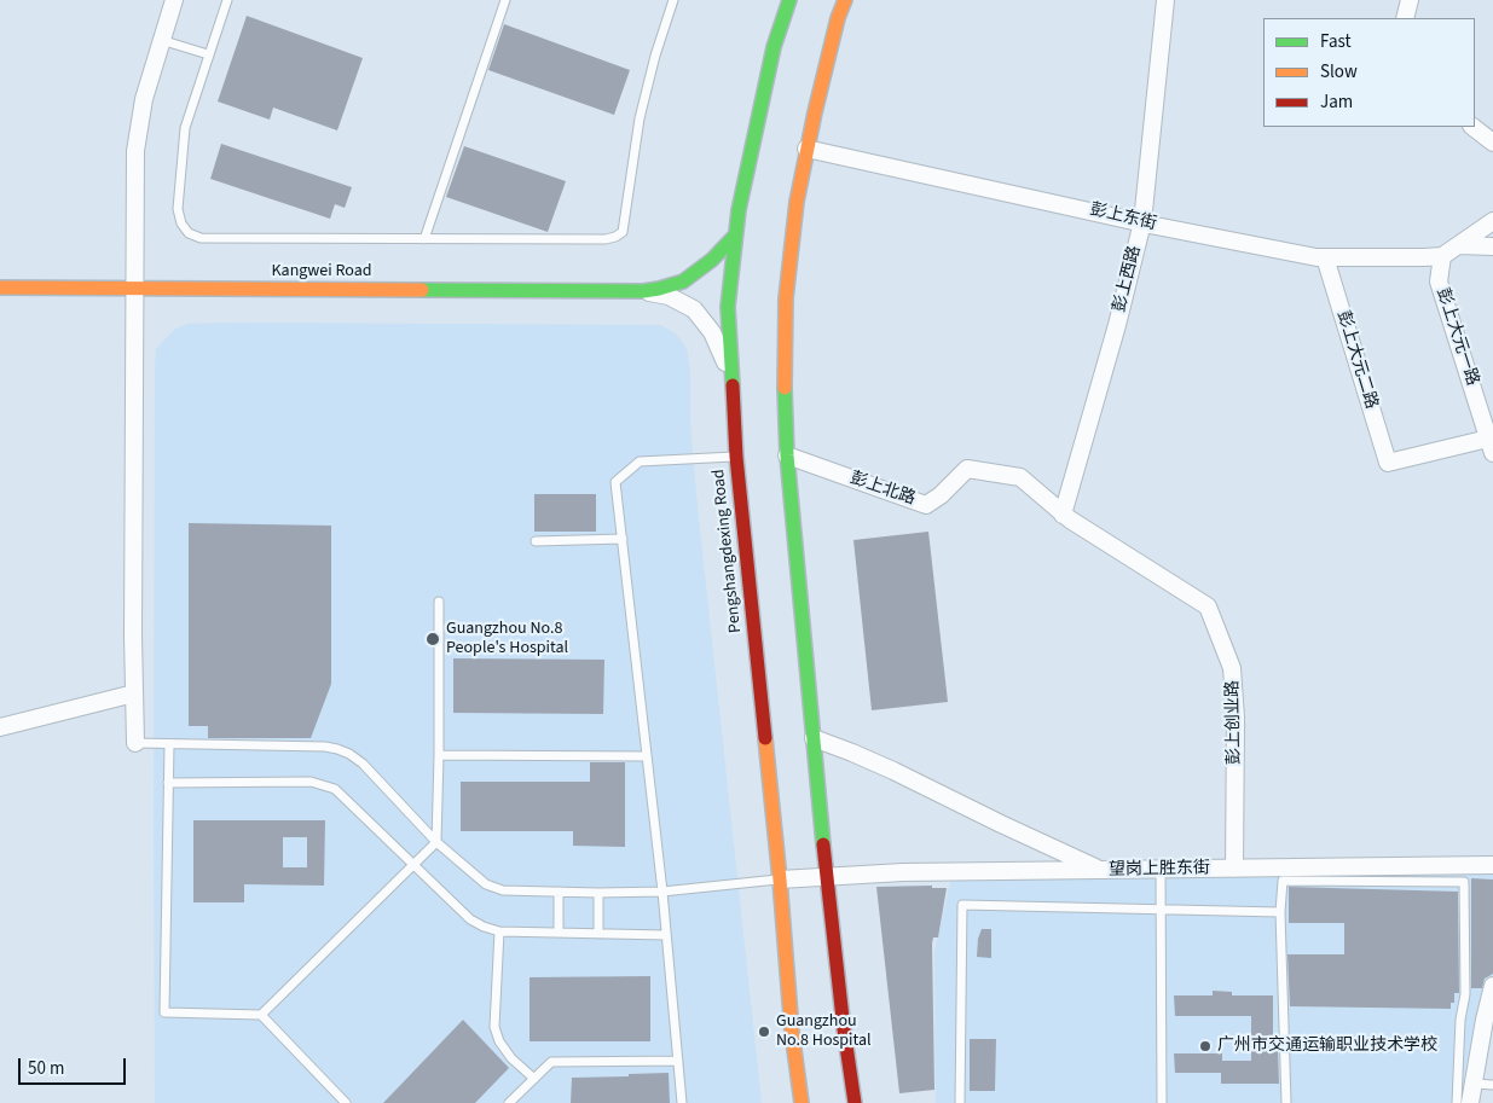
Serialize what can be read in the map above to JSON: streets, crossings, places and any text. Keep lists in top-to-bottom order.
{
  "streets": {
    "street": [
      "彭上东街",
      "Kangwei Road",
      "彭上西路",
      "彭上大元一路",
      "彭上大元二路",
      "彭上北路",
      "Pengshangdexing Road",
      "彭上创业路",
      "望岗上胜东街"
    ]
  },
  "crossings": [
    ["彭上东街", "彭上西路"],
    ["彭上东街", "彭上大元一路"],
    ["彭上东街", "彭上大元二路"],
    ["Kangwei Road", "Pengshangdexing Road"],
    ["彭上西路", "彭上北路"],
    ["彭上西路", "彭上创业路"],
    ["彭上大元一路", "彭上大元二路"],
    ["彭上北路", "彭上创业路"],
    ["Pengshangdexing Road", "望岗上胜东街"],
    ["彭上创业路", "望岗上胜东街"]
  ],
  "places": ["Guangzhou No.8 People's Hospital", "Guangzhou No.8 Hospital", "广州市交通运输职业技术学校"],
  "legend": ["Fast", "Slow", "Jam"],
  "scale_bar": "50 m"
}
